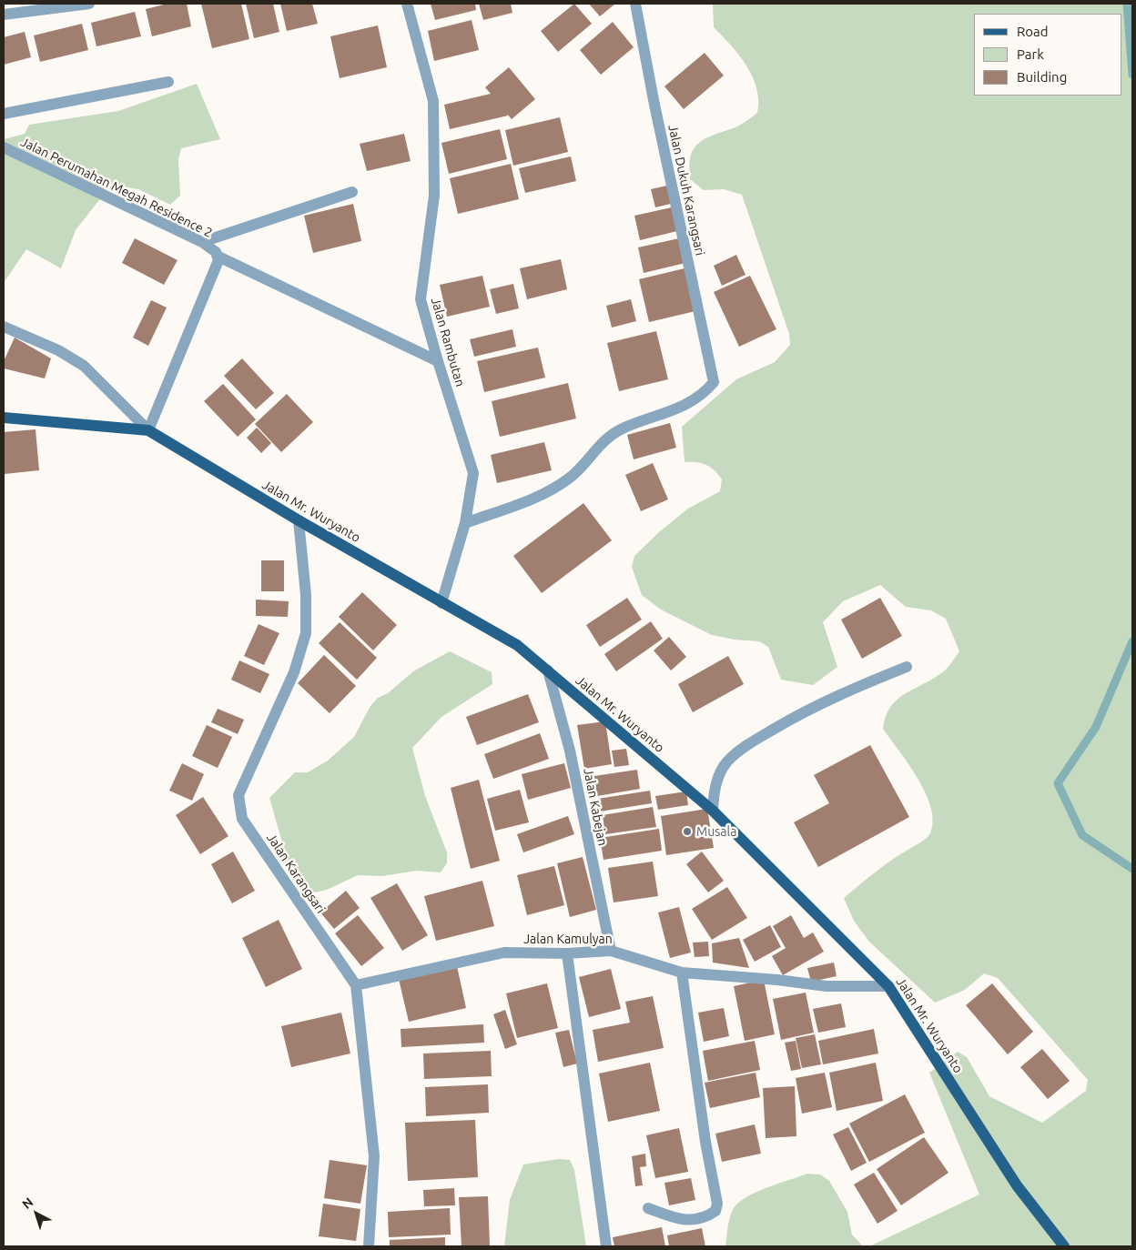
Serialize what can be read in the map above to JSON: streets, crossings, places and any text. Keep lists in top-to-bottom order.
{
  "streets": {
    "main road": ["Jalan Mr. Wuryanto"],
    "street": [
      "Jalan Perumahan Megah Residence 2",
      "Jalan Dukuh Karangsari",
      "Jalan Rambutan",
      "Jalan Kabejan",
      "Jalan Karangsari",
      "Jalan Kamulyan"
    ]
  },
  "crossings": [
    ["Jalan Perumahan Megah Residence 2", "Jalan Mr. Wuryanto"],
    ["Jalan Dukuh Karangsari", "Jalan Rambutan"],
    ["Jalan Rambutan", "Jalan Mr. Wuryanto"],
    ["Jalan Mr. Wuryanto", "Jalan Kabejan"],
    ["Jalan Mr. Wuryanto", "Jalan Karangsari"],
    ["Jalan Mr. Wuryanto", "Jalan Kamulyan"],
    ["Jalan Kabejan", "Jalan Kamulyan"],
    ["Jalan Karangsari", "Jalan Kamulyan"]
  ],
  "places": ["Musala"],
  "legend": ["Road", "Park", "Building"],
  "north": "top left"
}
